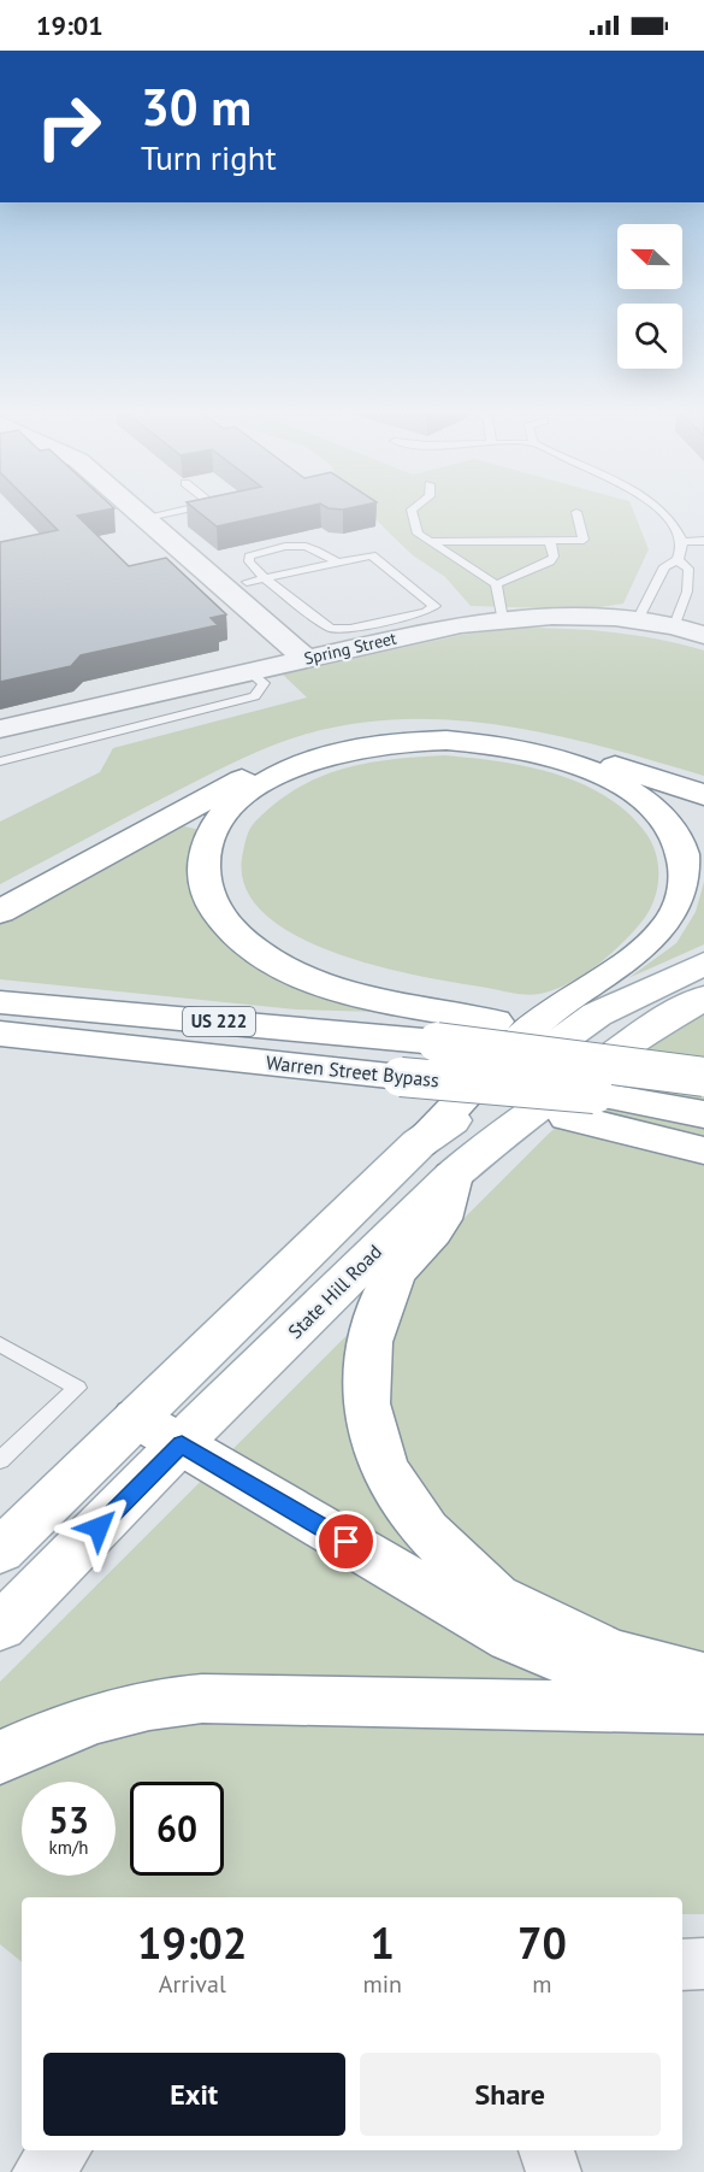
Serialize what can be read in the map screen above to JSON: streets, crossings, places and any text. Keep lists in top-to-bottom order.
{
  "streets": {
    "main road": ["US 222", "Warren Street Bypass", "State Hill Road"],
    "street": ["Spring Street"]
  },
  "north": "left",
  "page": {
    "status": "19:01",
    "turn": ["30 m", "Turn right"],
    "speed": "53 km/h",
    "limit": "60",
    "eta": [
      "19:02",
      "Arrival",
      "1",
      "min",
      "70",
      "m"
    ],
    "buttons": ["Exit", "Share"]
  }
}
